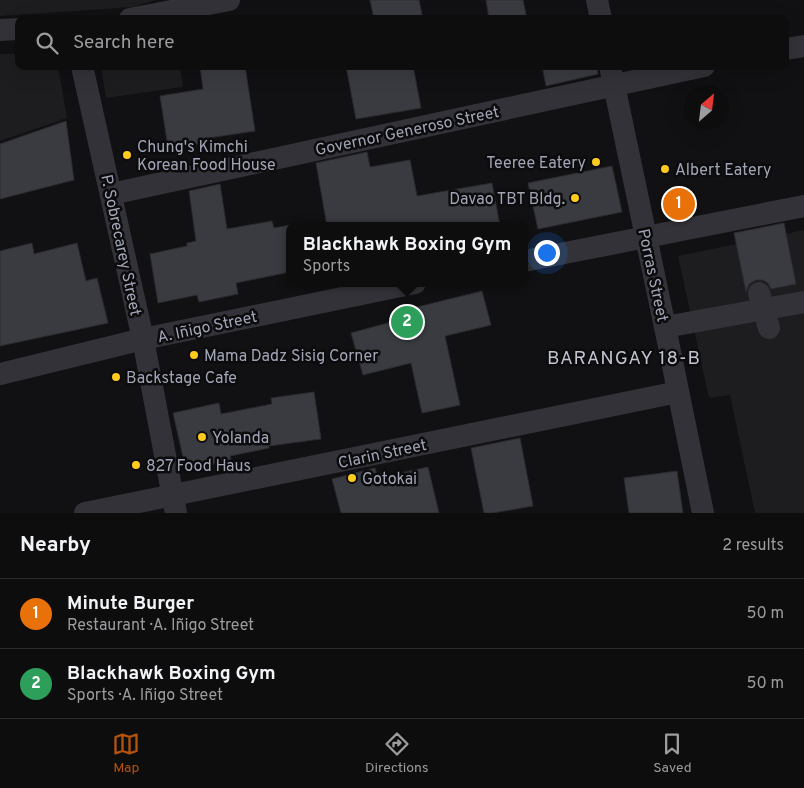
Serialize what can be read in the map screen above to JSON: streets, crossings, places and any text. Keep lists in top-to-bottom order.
{
  "streets": {
    "street": [
      "Governor Generoso Street",
      "P. Sobrecarey Street",
      "Porras Street",
      "A. Iñigo Street",
      "Clarin Street"
    ]
  },
  "crossings": [
    ["Governor Generoso Street", "P. Sobrecarey Street"],
    ["Governor Generoso Street", "Porras Street"],
    ["P. Sobrecarey Street", "A. Iñigo Street"],
    ["P. Sobrecarey Street", "Clarin Street"],
    ["Porras Street", "Clarin Street"]
  ],
  "districts": ["BARANGAY 18-B"],
  "places": [
    "Chung's Kimchi Korean Food House",
    "Teeree Eatery",
    "Albert Eatery",
    "Davao TBT Bldg.",
    "Mama Dadz Sisig Corner",
    "Backstage Cafe",
    "Yolanda",
    "827 Food Haus",
    "Gotokai"
  ],
  "north": "top right",
  "page": {
    "search": "Search here",
    "pins": ["1", "2"],
    "popup": ["Blackhawk Boxing Gym", "Sports"],
    "heading": ["Nearby", "2 results"],
    "list": [
      {
        "mark": "1",
        "name": "Minute Burger",
        "note": "Restaurant · A. Iñigo Street",
        "value": "50 m"
      },
      {
        "mark": "2",
        "name": "Blackhawk Boxing Gym",
        "note": "Sports · A. Iñigo Street",
        "value": "50 m"
      }
    ],
    "nav": ["Map", "Directions", "Saved"]
  }
}
